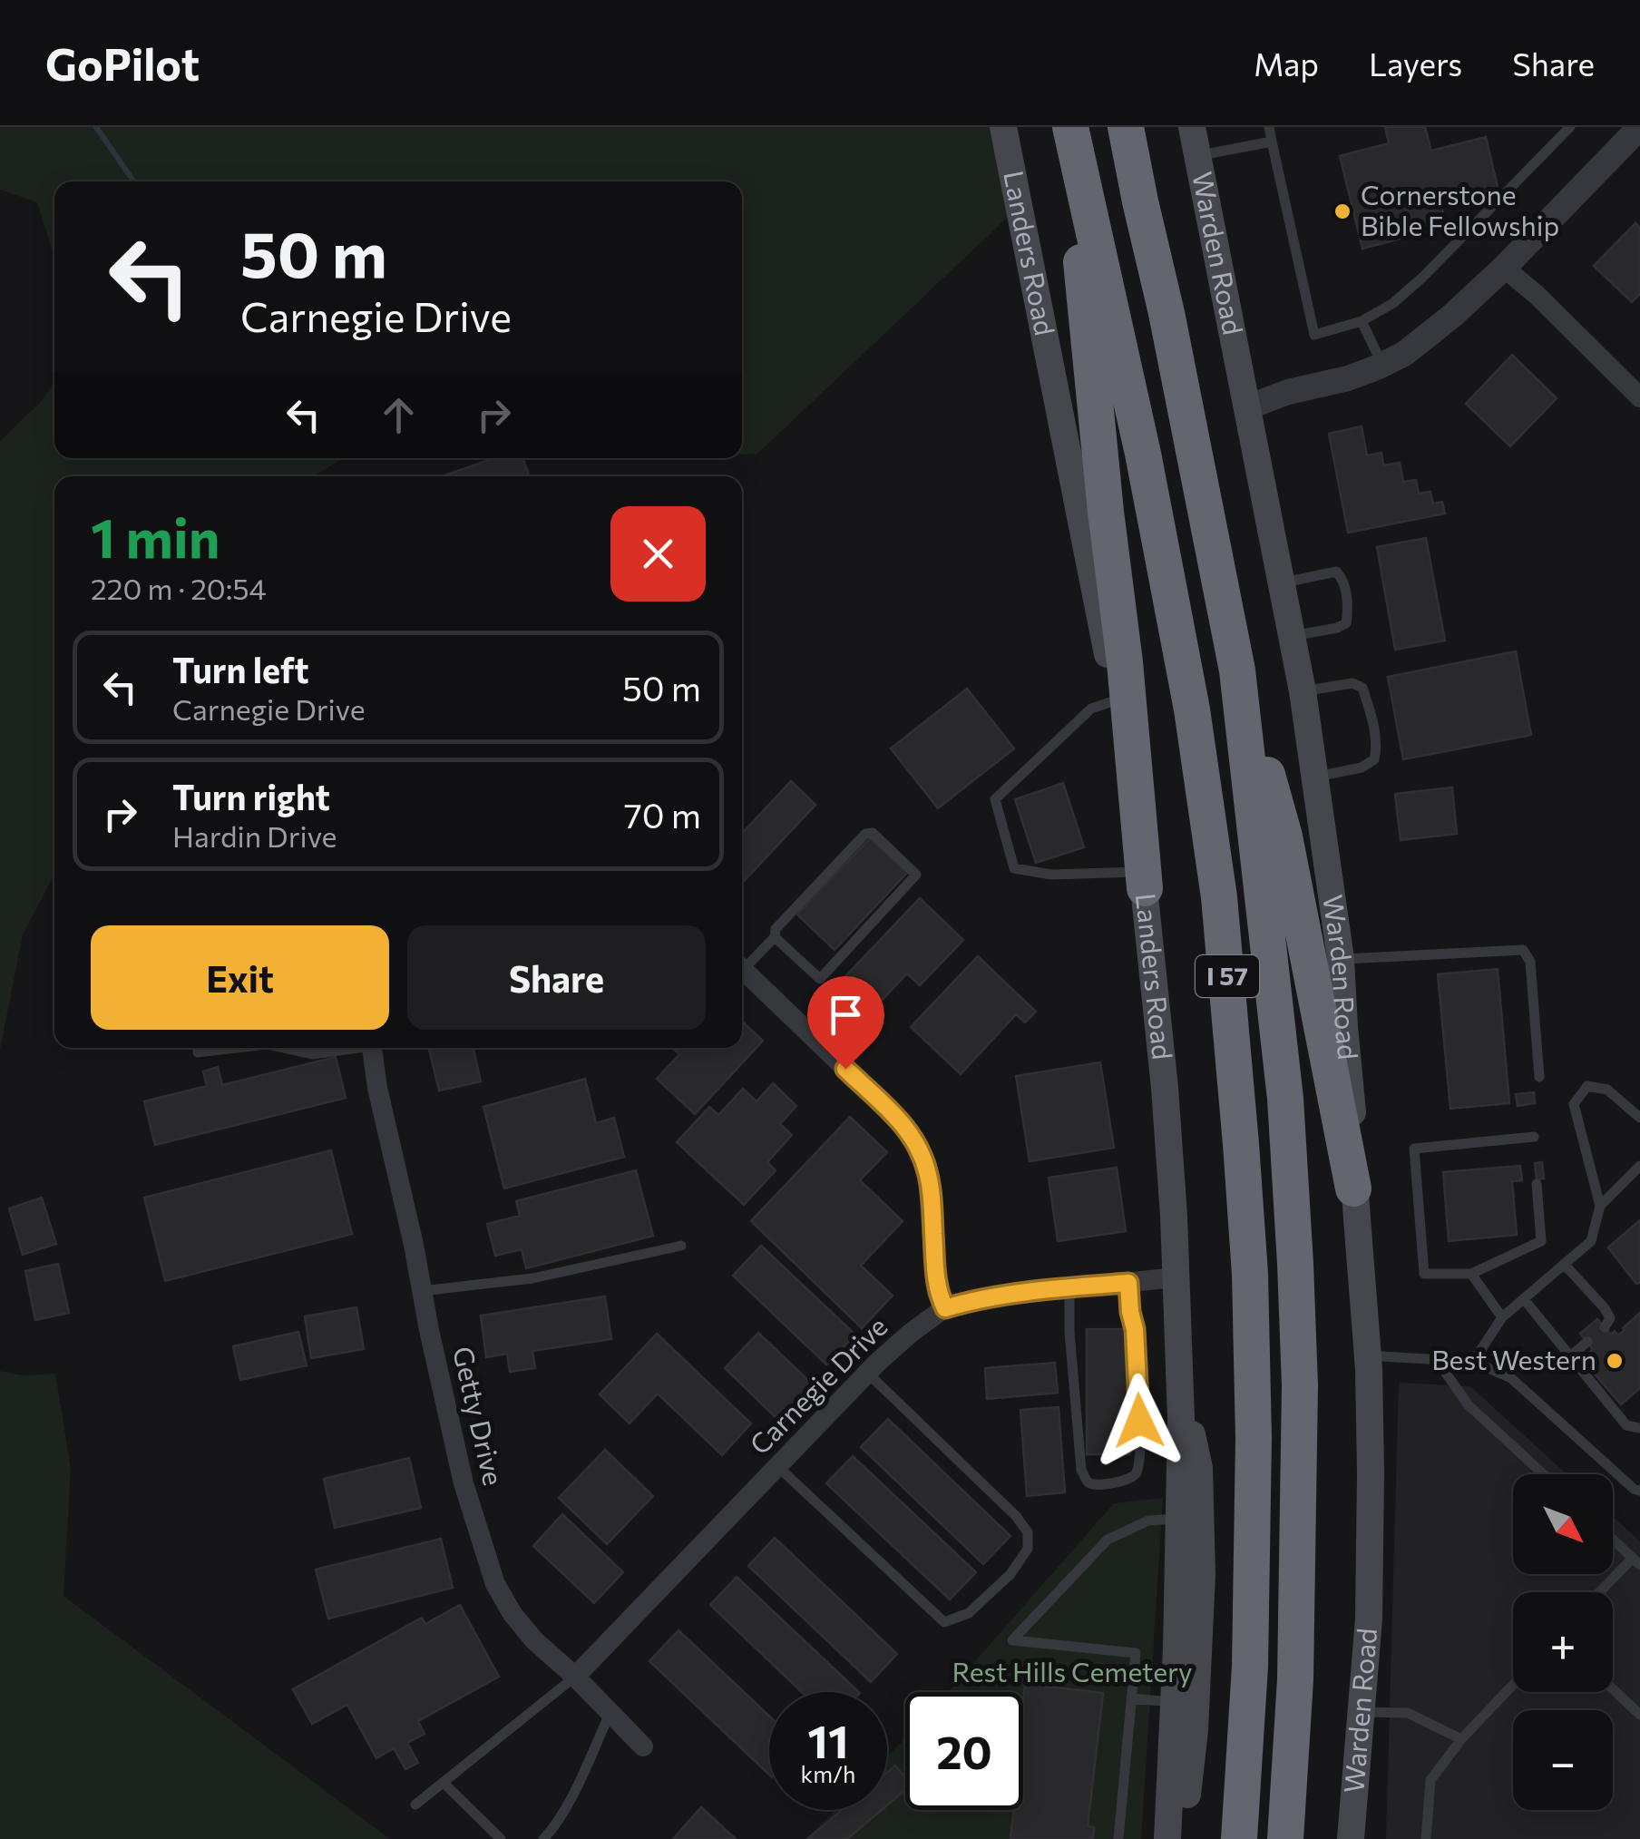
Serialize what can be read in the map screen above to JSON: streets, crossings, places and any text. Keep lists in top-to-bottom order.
{
  "streets": {
    "highway": ["I 57"],
    "main road": ["Landers Road", "Warden Road"],
    "street": ["Carnegie Drive", "Getty Drive"]
  },
  "crossings": [
    ["Landers Road", "Carnegie Drive"],
    ["Carnegie Drive", "Getty Drive"]
  ],
  "parks": ["Rest Hills Cemetery"],
  "places": ["Cornerstone Bible Fellowship", "Best Western"],
  "north": "bottom right",
  "page": {
    "header": "GoPilot",
    "nav": ["Map", "Layers", "Share"],
    "turn": ["50 m", "Carnegie Drive"],
    "heading": ["1 min", "220 m · 20:54"],
    "list": [
      {
        "name": "Turn left",
        "note": "Carnegie Drive",
        "value": "50 m"
      },
      {
        "name": "Turn right",
        "note": "Hardin Drive",
        "value": "70 m"
      }
    ],
    "buttons": ["Exit", "Share"],
    "map_buttons": ["+", "−"],
    "speed": "11 km/h",
    "limit": "20"
  }
}
